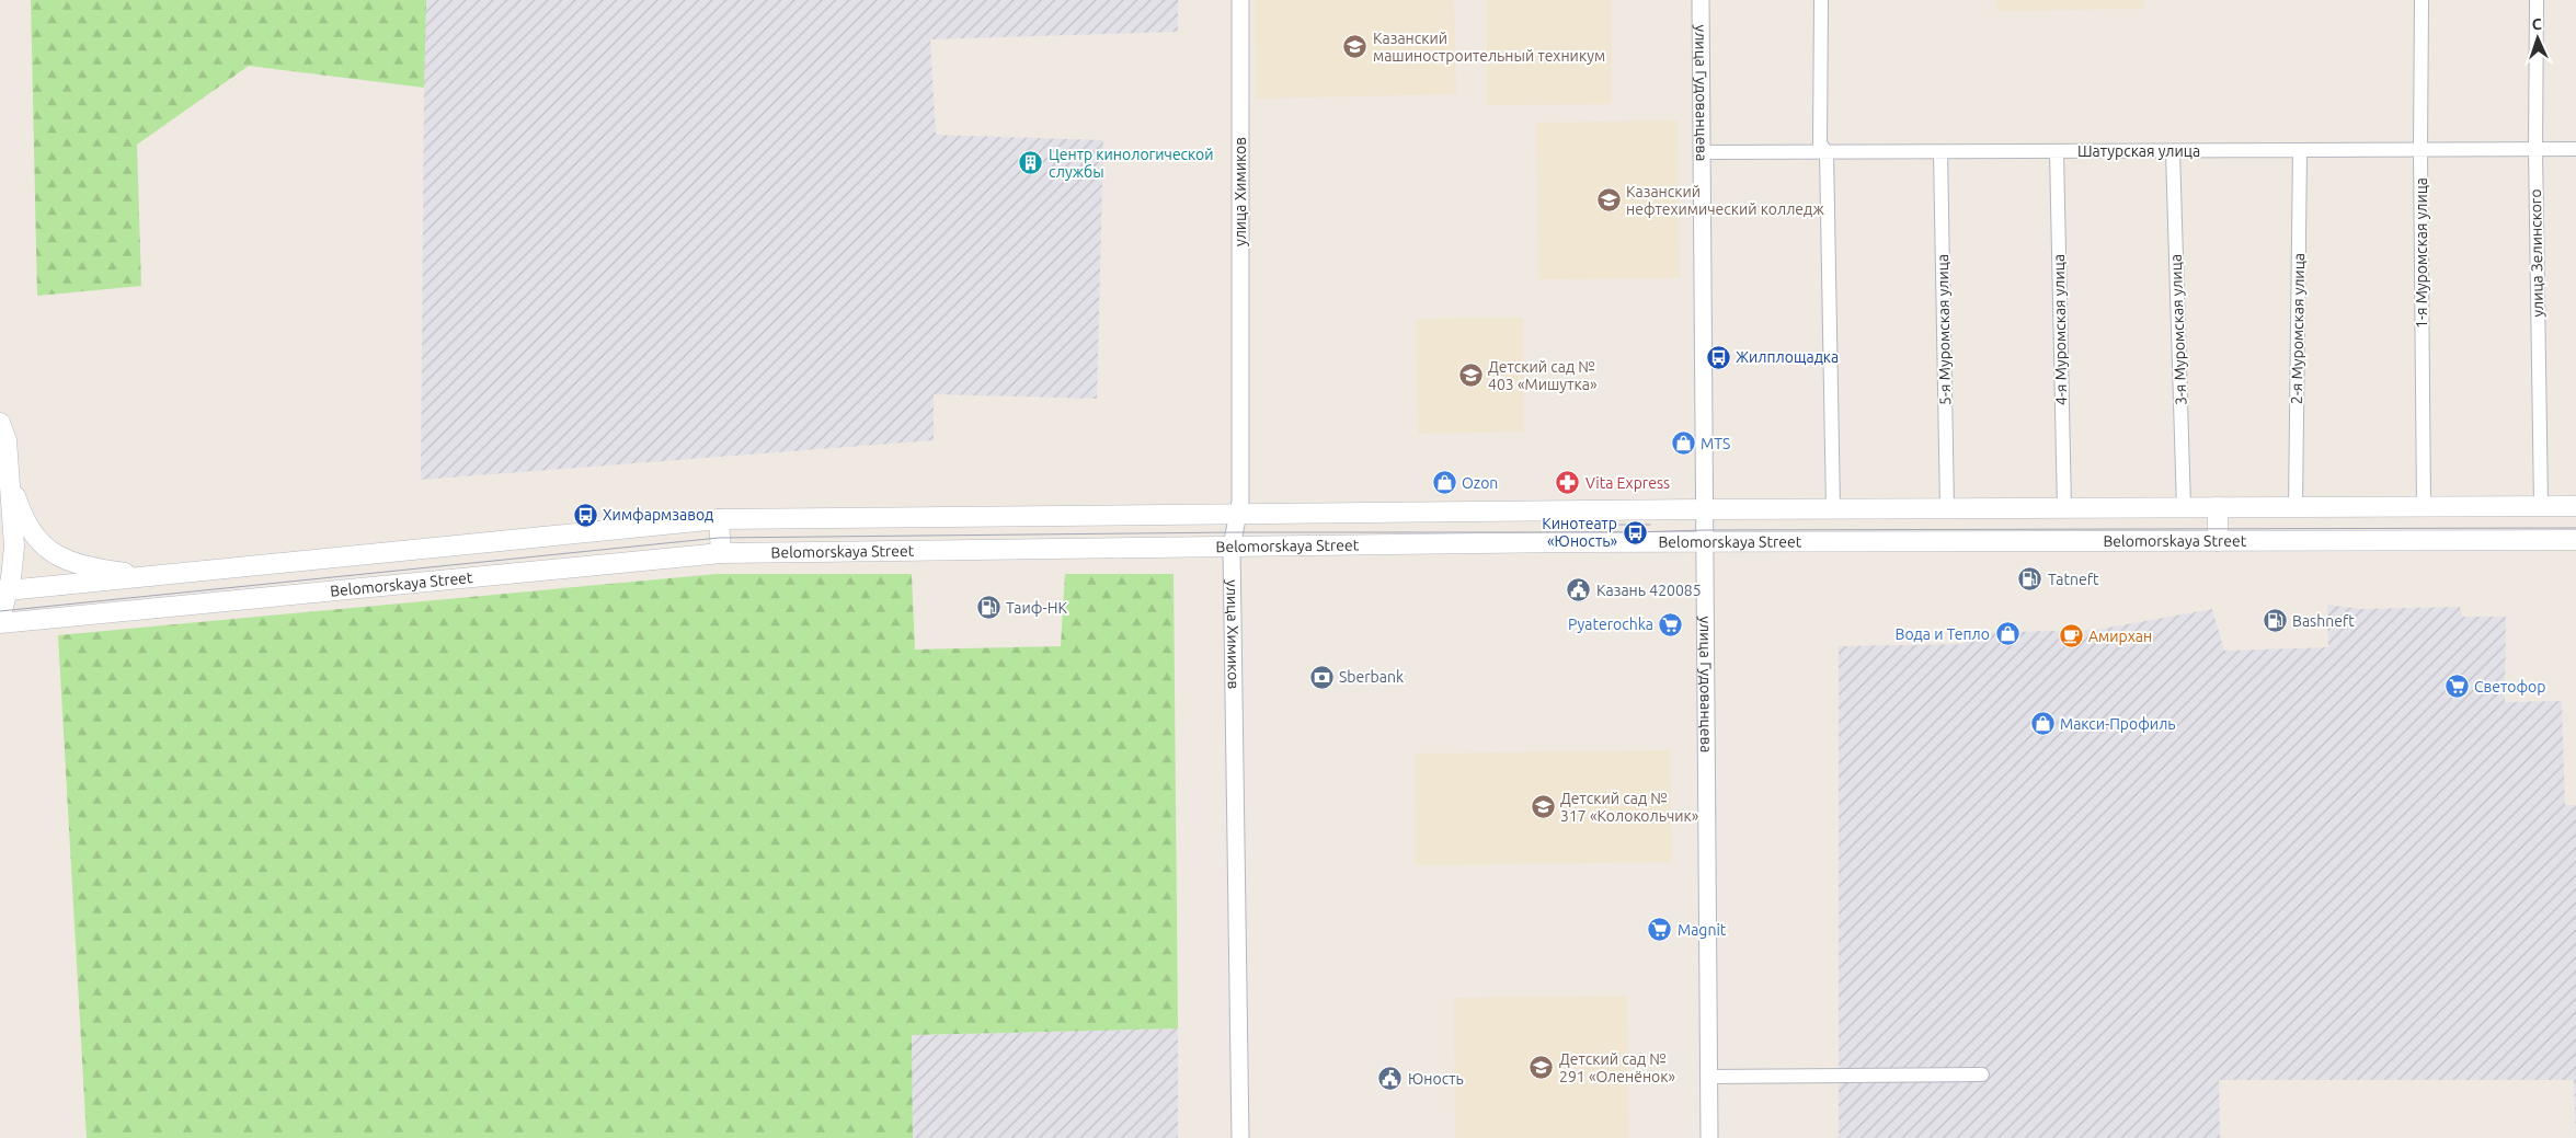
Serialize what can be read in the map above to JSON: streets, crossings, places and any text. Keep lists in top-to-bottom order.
{
  "streets": {
    "main road": ["Belomorskaya Street"],
    "street": [
      "улица Гудованцева",
      "Шатурская улица",
      "улица Химиков",
      "1-я Муромская улица",
      "улица Зелинского",
      "2-я Муромская улица",
      "5-я Муромская улица",
      "4-я Муромская улица",
      "3-я Муромская улица"
    ]
  },
  "crossings": [
    ["улица Гудованцева", "Шатурская улица"],
    ["улица Гудованцева", "Belomorskaya Street"],
    ["Шатурская улица", "1-я Муромская улица"],
    ["Шатурская улица", "улица Зелинского"],
    ["Шатурская улица", "2-я Муромская улица"],
    ["Шатурская улица", "5-я Муромская улица"],
    ["Шатурская улица", "4-я Муромская улица"],
    ["Шатурская улица", "3-я Муромская улица"],
    ["улица Химиков", "Belomorskaya Street"],
    ["1-я Муромская улица", "Belomorskaya Street"],
    ["улица Зелинского", "Belomorskaya Street"],
    ["2-я Муромская улица", "Belomorskaya Street"],
    ["5-я Муромская улица", "Belomorskaya Street"],
    ["4-я Муромская улица", "Belomorskaya Street"],
    ["3-я Муромская улица", "Belomorskaya Street"]
  ],
  "places": {
    "school or university": [
      "Казанский машиностроительный техникум",
      "Казанский нефтехимический колледж",
      "Детский сад № 403 «Мишутка»",
      "Детский сад № 317 «Колокольчик»",
      "Детский сад № 291 «Оленёнок»"
    ],
    "building": ["Центр кинологической службы"],
    "bus stop": ["Жилплощадка", "Химфармзавод", "Кинотеатр «Юность»"],
    "shop": [
      "MTS",
      "Ozon",
      "Вода и Тепло",
      "Макси-Профиль"
    ],
    "pharmacy": ["Vita Express"],
    "fuel station": ["Tatneft", "Таиф-НК", "Bashneft"],
    "public building": ["Казань 420085", "Юность"],
    "supermarket": ["Pyaterochka", "Светофор", "Magnit"],
    "cafe": ["Амирхан"],
    "bank": ["Sberbank"]
  },
  "north": "top"
}
